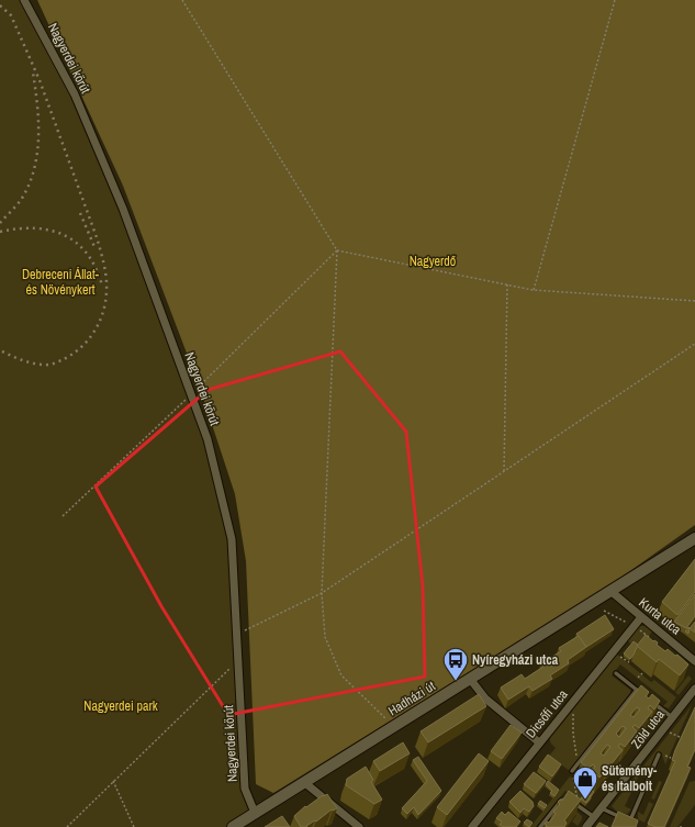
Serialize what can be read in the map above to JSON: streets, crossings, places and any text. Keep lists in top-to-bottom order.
{
  "streets": {
    "street": [
      "Nagyerdei körút",
      "Kurta utca",
      "Hadházi út",
      "Dicsőfi utca",
      "Zöld utca"
    ]
  },
  "crossings": [
    ["Nagyerdei körút", "Hadházi út"],
    ["Kurta utca", "Hadházi út"],
    ["Kurta utca", "Dicsőfi utca"]
  ],
  "parks": ["Nagyerdő", "Debreceni Állat- és Növénykert", "Nagyerdei park"],
  "places": {
    "bus stop": ["Nyíregyházi utca"],
    "shop": ["Sütemény- és Italbolt"]
  }
}
